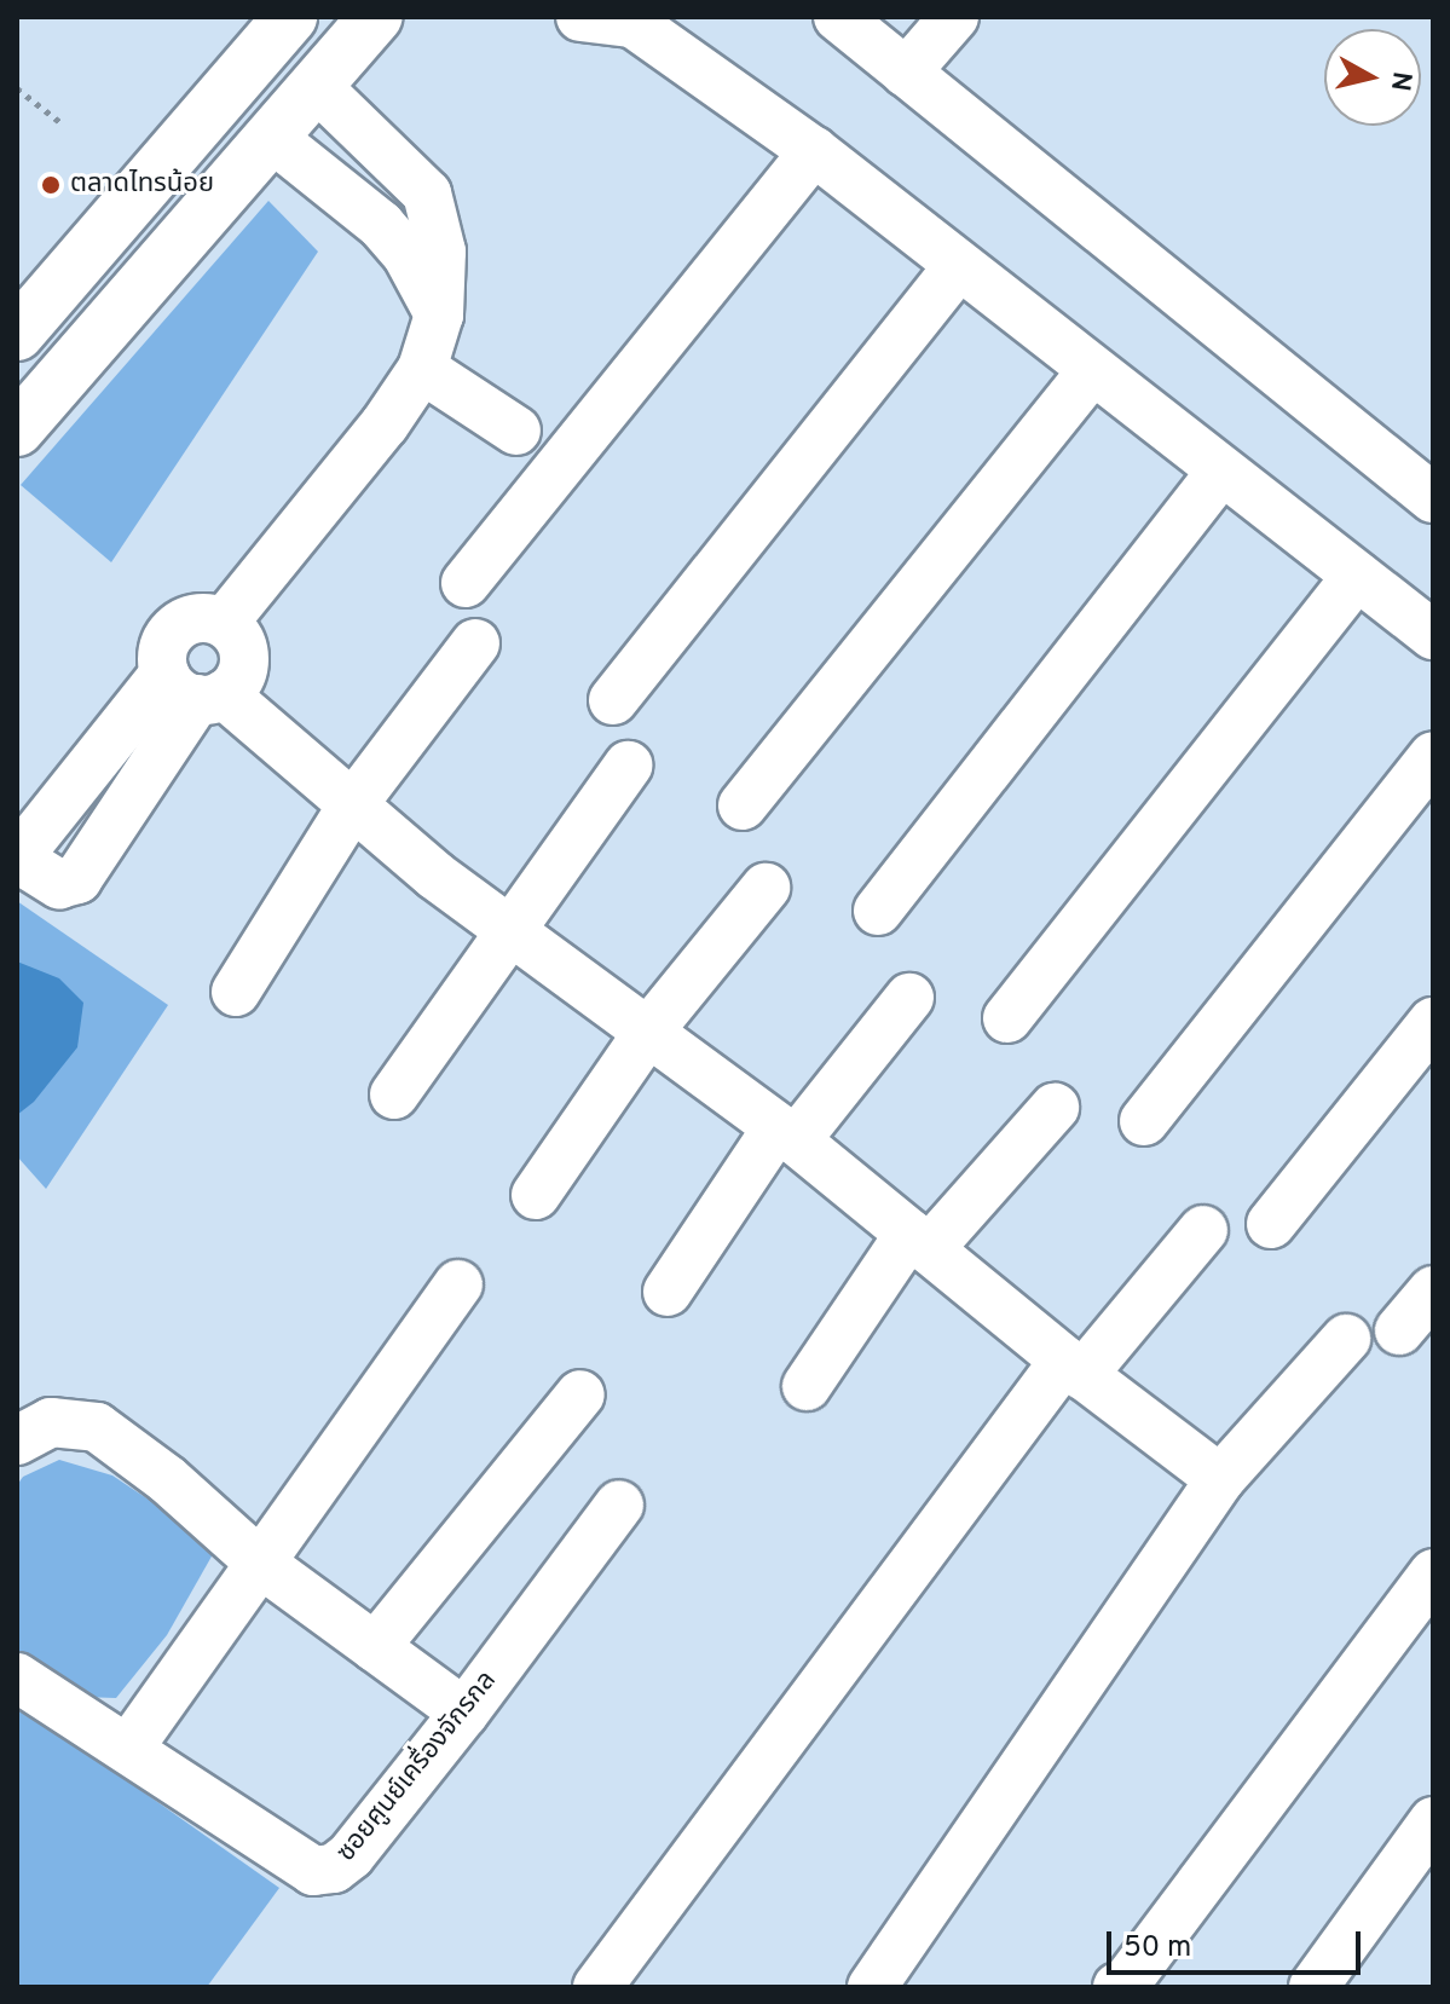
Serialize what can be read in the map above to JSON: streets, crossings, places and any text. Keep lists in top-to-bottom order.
{
  "streets": {
    "street": ["ซอยศูนย์เครื่องจักรกล"]
  },
  "places": ["ตลาดไทรน้อย"],
  "scale_bar": "50 m",
  "north": "right"
}
